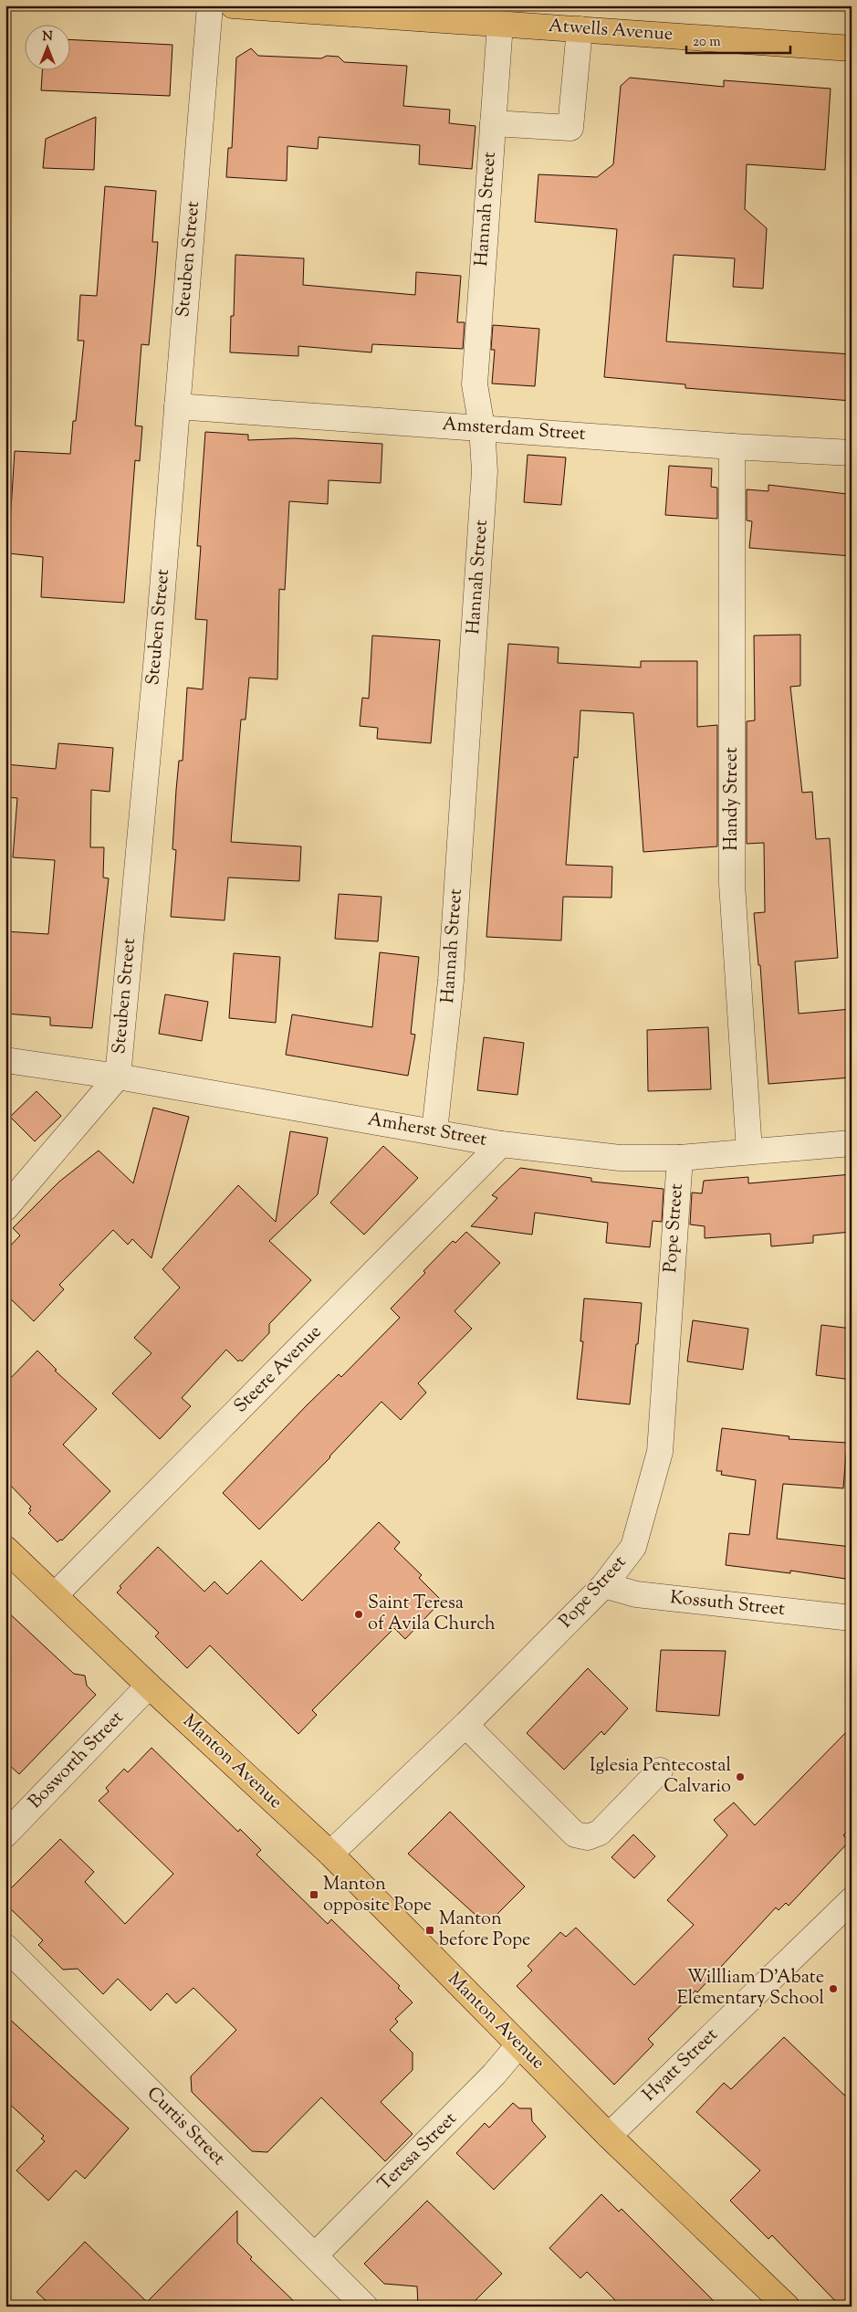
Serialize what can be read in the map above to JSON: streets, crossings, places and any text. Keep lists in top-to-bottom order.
{
  "streets": {
    "main road": ["Atwells Avenue", "Manton Avenue"],
    "street": [
      "Hannah Street",
      "Steuben Street",
      "Amsterdam Street",
      "Handy Street",
      "Amherst Street",
      "Pope Street",
      "Steere Avenue",
      "Kossuth Street",
      "Bosworth Street",
      "Hyatt Street",
      "Curtis Street",
      "Teresa Street"
    ]
  },
  "crossings": [
    ["Atwells Avenue", "Hannah Street"],
    ["Hannah Street", "Amsterdam Street"],
    ["Hannah Street", "Amherst Street"],
    ["Steuben Street", "Amsterdam Street"],
    ["Steuben Street", "Amherst Street"],
    ["Amsterdam Street", "Handy Street"],
    ["Handy Street", "Amherst Street"],
    ["Amherst Street", "Pope Street"],
    ["Amherst Street", "Steere Avenue"],
    ["Pope Street", "Kossuth Street"],
    ["Pope Street", "Manton Avenue"],
    ["Steere Avenue", "Manton Avenue"],
    ["Bosworth Street", "Manton Avenue"],
    ["Manton Avenue", "Hyatt Street"],
    ["Manton Avenue", "Teresa Street"],
    ["Curtis Street", "Teresa Street"]
  ],
  "places": {
    "other": ["Saint Teresa of Avila Church", "Iglesia Pentecostal Calvario", "Willliam D'Abate Elementary School"],
    "transit": ["Manton opposite Pope", "Manton before Pope"]
  },
  "scale_bar": "20 m",
  "north": "top"
}
